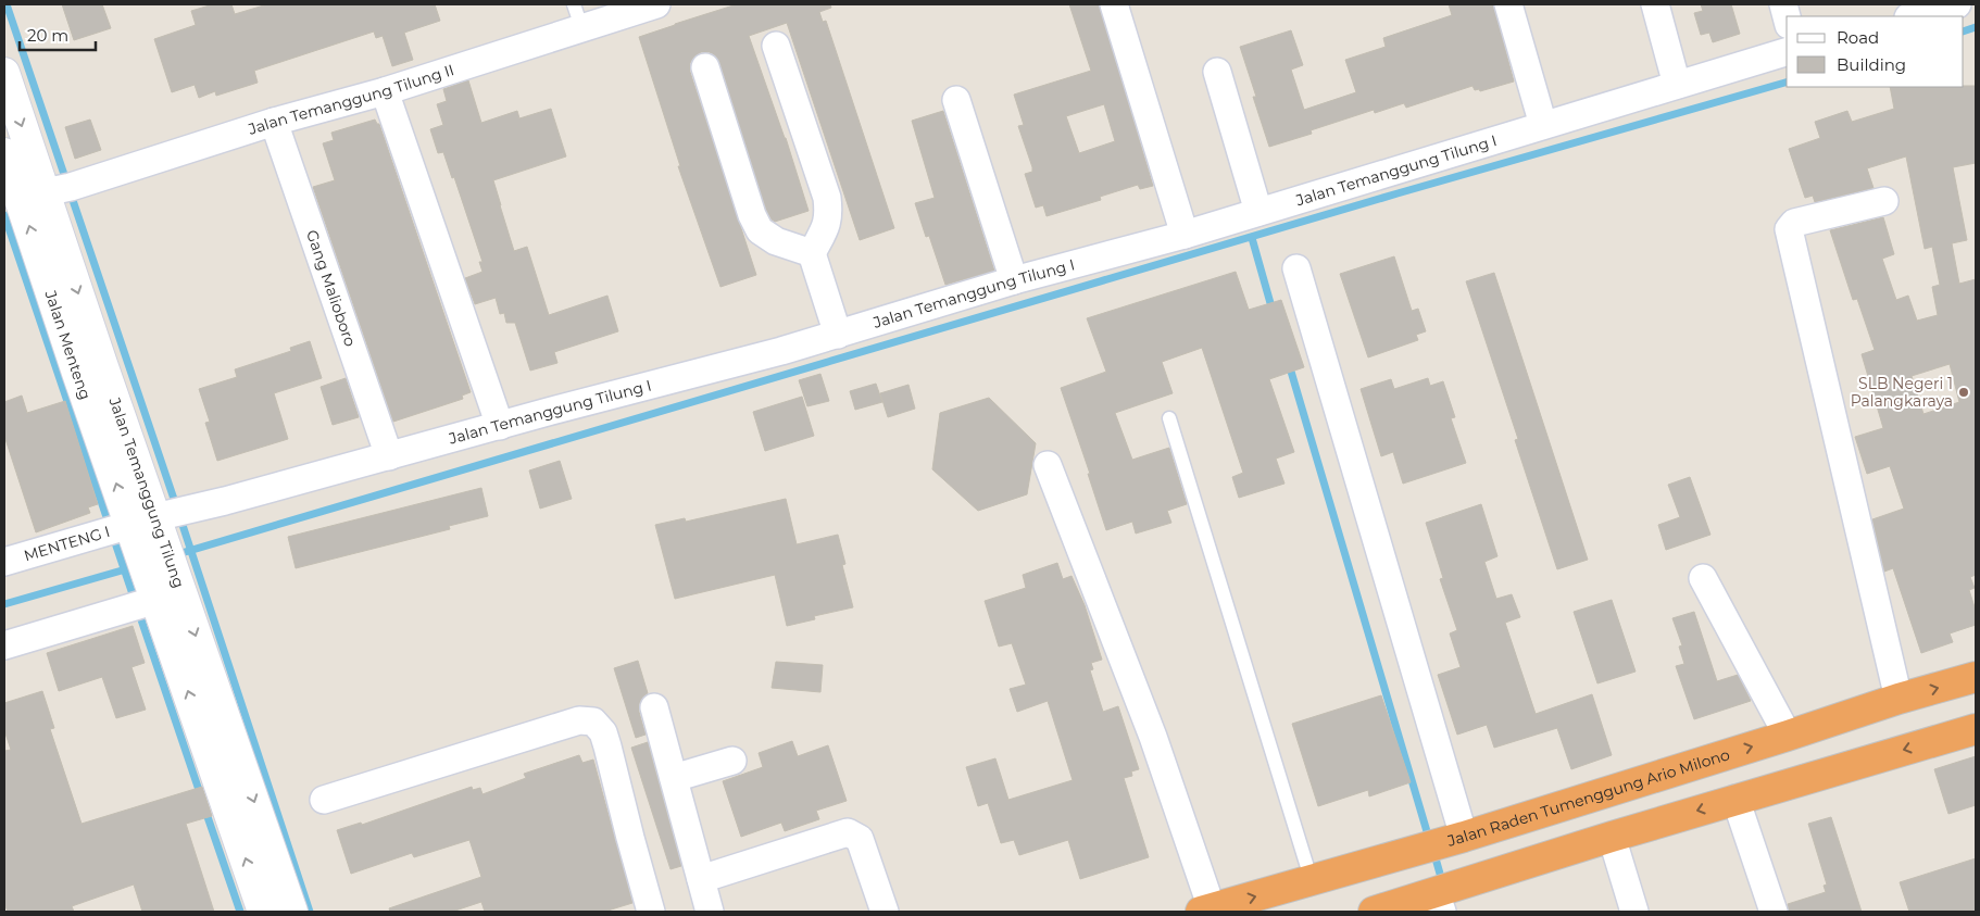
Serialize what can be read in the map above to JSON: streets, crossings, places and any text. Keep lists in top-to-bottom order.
{
  "streets": {
    "highway": ["Jalan Raden Tumenggung Ario Milono"],
    "street": [
      "Jalan Temanggung Tilung II",
      "Jalan Temanggung Tilung I",
      "Gang Malioboro",
      "Jalan Temanggung Tilung",
      "MENTENG I"
    ]
  },
  "crossings": [
    ["Jalan Temanggung Tilung II", "Gang Malioboro"],
    ["Jalan Temanggung Tilung II", "Jalan Temanggung Tilung"],
    ["Jalan Temanggung Tilung I", "Gang Malioboro"],
    ["Jalan Temanggung Tilung I", "Jalan Temanggung Tilung"],
    ["Jalan Temanggung Tilung I", "MENTENG I"],
    ["Jalan Temanggung Tilung", "MENTENG I"]
  ],
  "places": ["SLB Negeri 1 Palangkaraya"],
  "legend": ["Road", "Building"],
  "scale_bar": "20 m"
}
